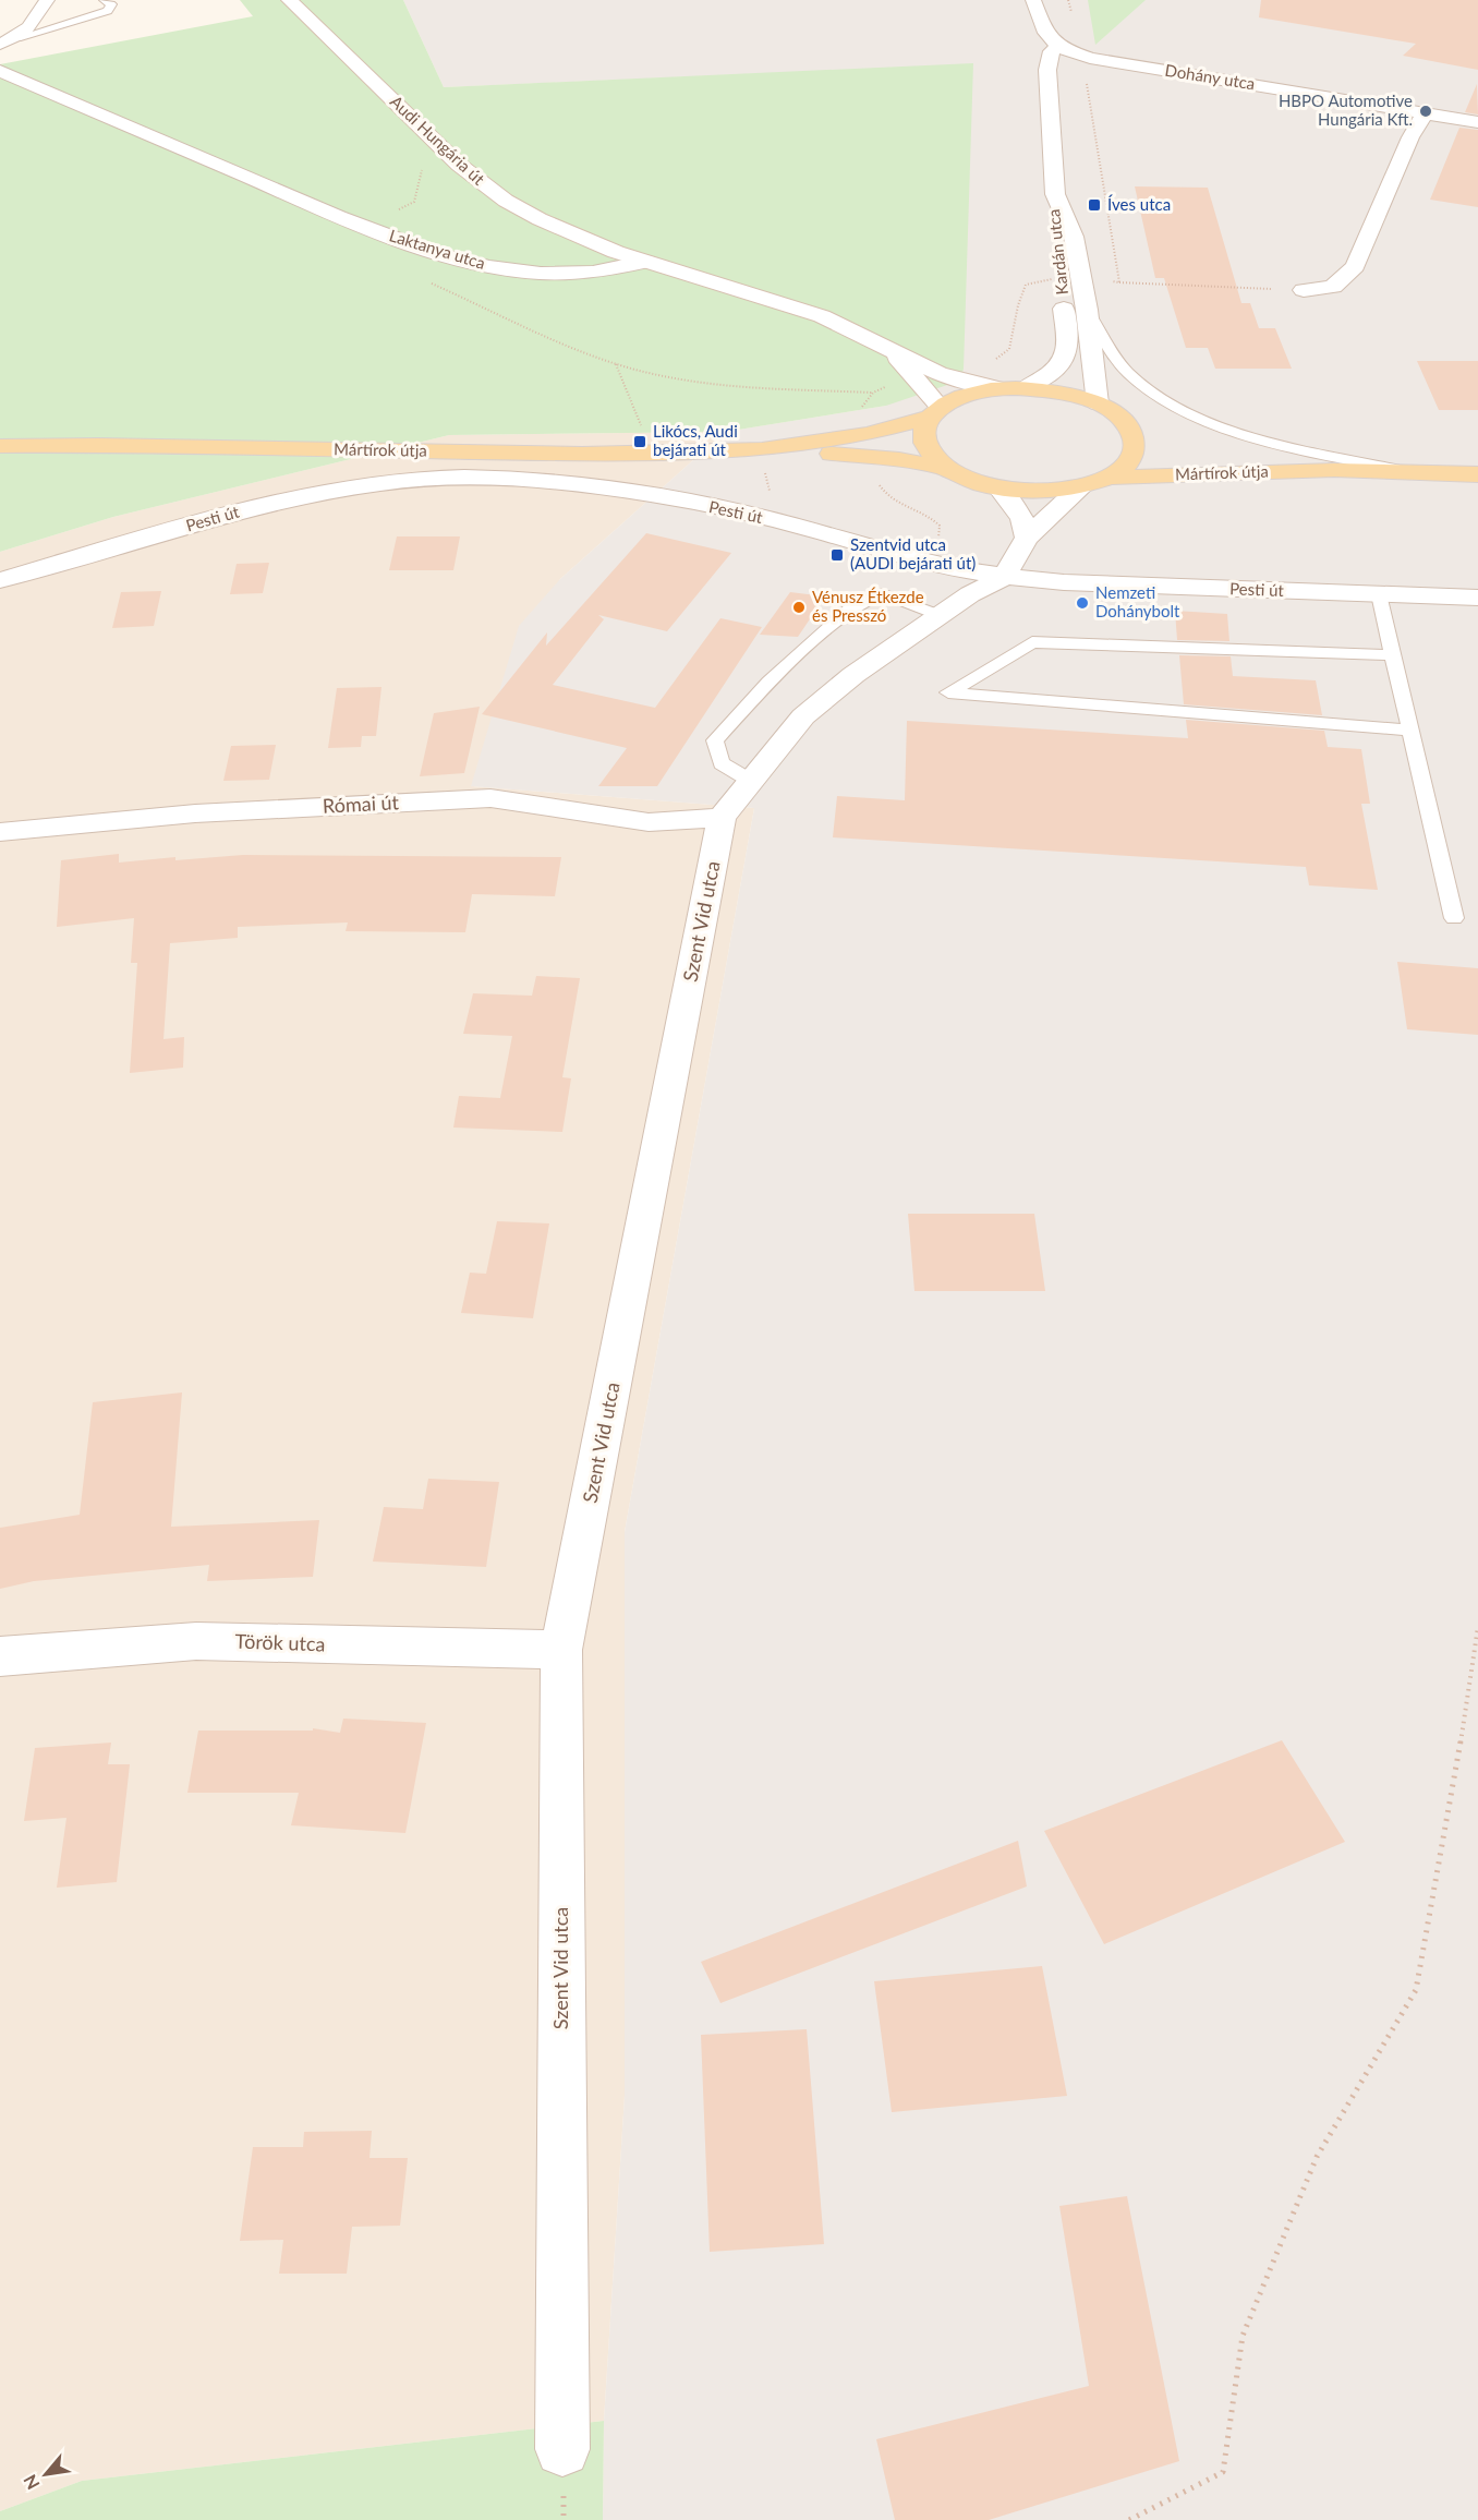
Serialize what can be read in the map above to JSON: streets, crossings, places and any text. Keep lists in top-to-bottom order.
{
  "streets": {
    "main road": ["Mártírok útja"],
    "street": [
      "Dohány utca",
      "Audi Hungária út",
      "Laktanya utca",
      "Kardán utca",
      "Pesti út",
      "Római út",
      "Szent Vid utca",
      "Török utca"
    ]
  },
  "crossings": [
    ["Audi Hungária út", "Laktanya utca"],
    ["Kardán utca", "Mártírok útja"],
    ["Pesti út", "Szent Vid utca"],
    ["Római út", "Szent Vid utca"],
    ["Szent Vid utca", "Török utca"]
  ],
  "places": {
    "other": ["HBPO Automotive Hungária Kft.", "Nemzeti Dohánybolt", "Vénusz Étkezde és Presszó"],
    "transit": ["Íves utca", "Likócs, Audi bejárati út", "Szentvid utca (AUDI bejárati út)"]
  },
  "north": "bottom left"
}
